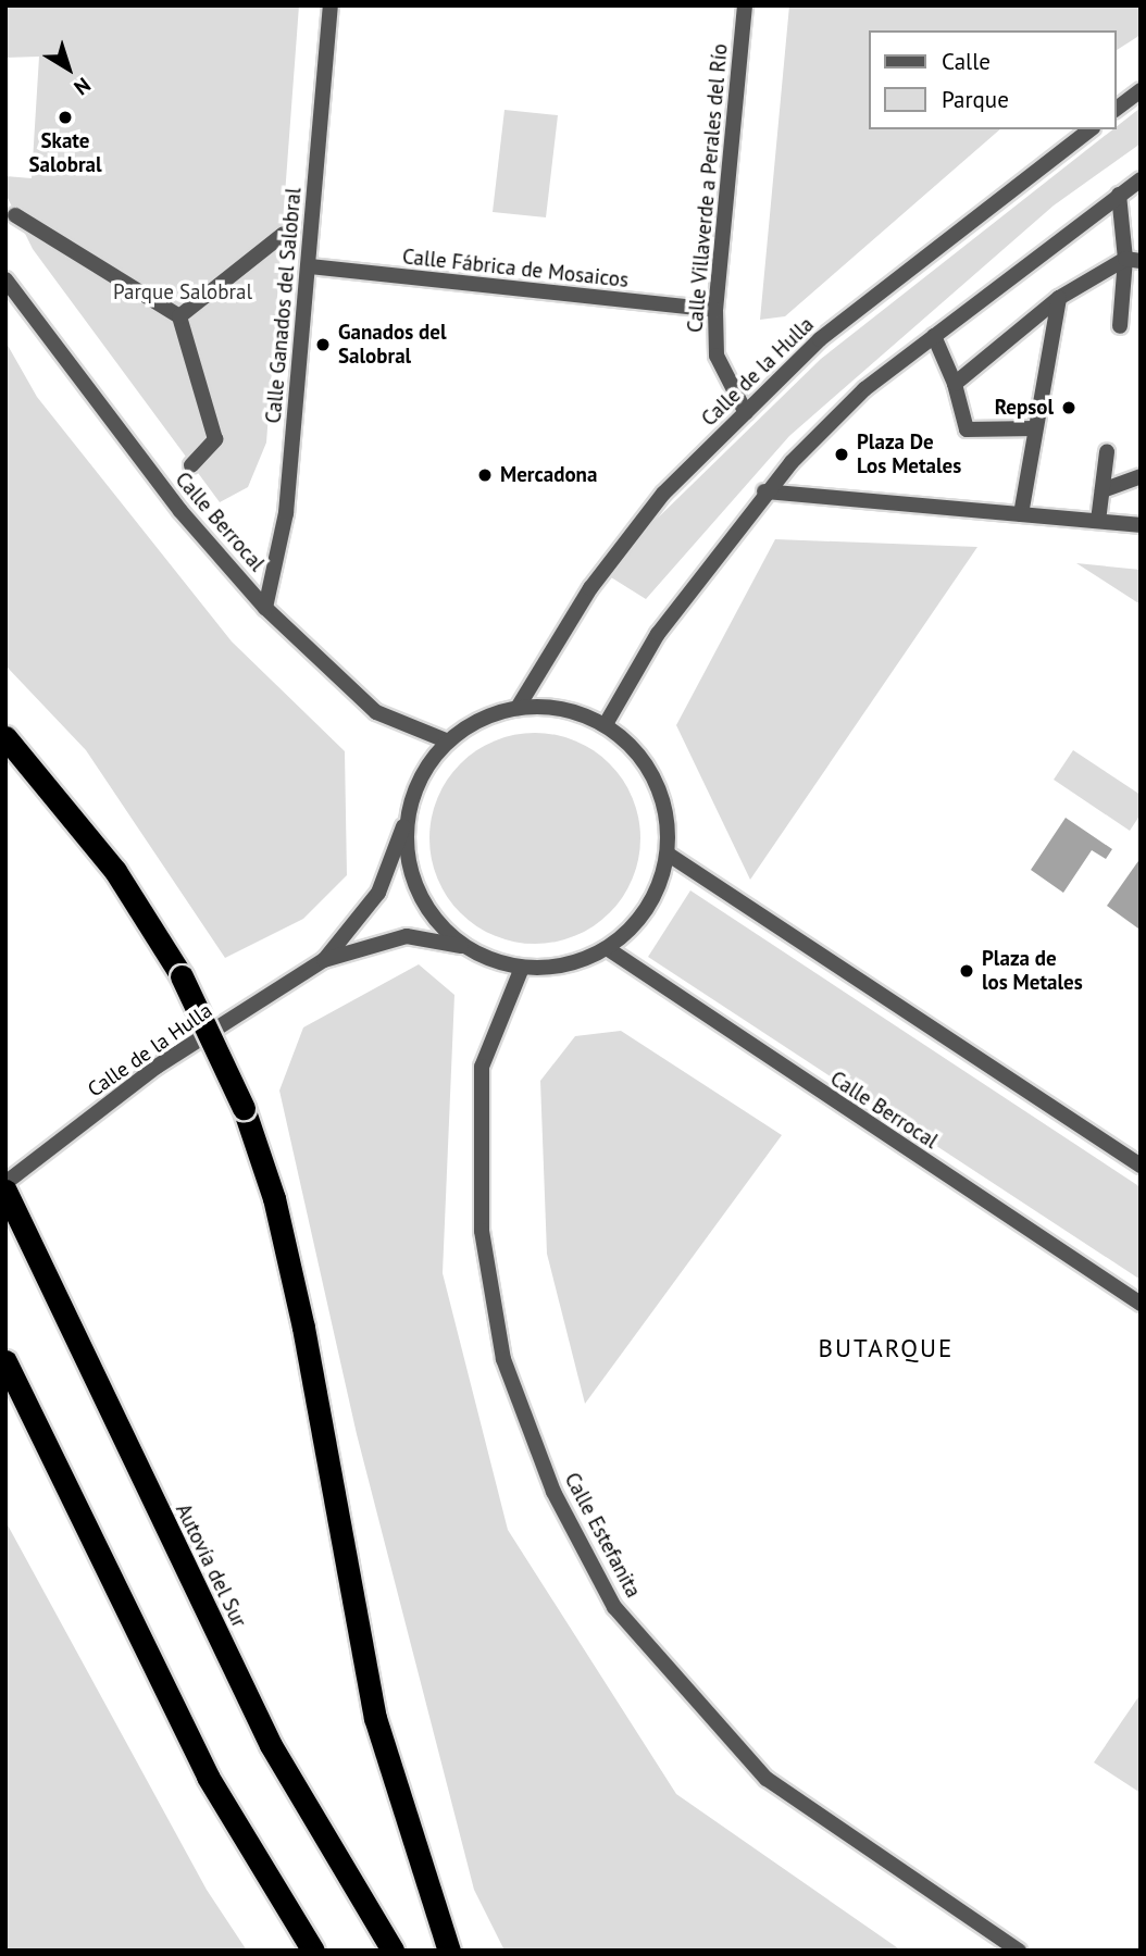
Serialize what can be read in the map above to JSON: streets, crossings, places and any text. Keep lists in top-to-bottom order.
{
  "streets": {
    "highway": ["Autovía del Sur"],
    "street": [
      "Calle Villaverde a Perales del Río",
      "Calle Fábrica de Mosaicos",
      "Calle Ganados del Salobral",
      "Calle de la Hulla",
      "Calle Berrocal",
      "Calle Estefanita"
    ]
  },
  "crossings": [
    ["Calle Villaverde a Perales del Río", "Calle Fábrica de Mosaicos"],
    ["Calle Villaverde a Perales del Río", "Calle de la Hulla"],
    ["Calle Fábrica de Mosaicos", "Calle Ganados del Salobral"],
    ["Calle Ganados del Salobral", "Calle Berrocal"],
    ["Calle de la Hulla", "Calle Berrocal"],
    ["Calle de la Hulla", "Calle Estefanita"],
    ["Calle Berrocal", "Calle Estefanita"]
  ],
  "districts": ["BUTARQUE"],
  "parks": ["Parque Salobral"],
  "places": [
    "Skate Salobral",
    "Ganados del Salobral",
    "Repsol",
    "Plaza De Los Metales",
    "Mercadona",
    "Plaza de los Metales"
  ],
  "legend": ["Calle", "Parque"],
  "north": "bottom right"
}
